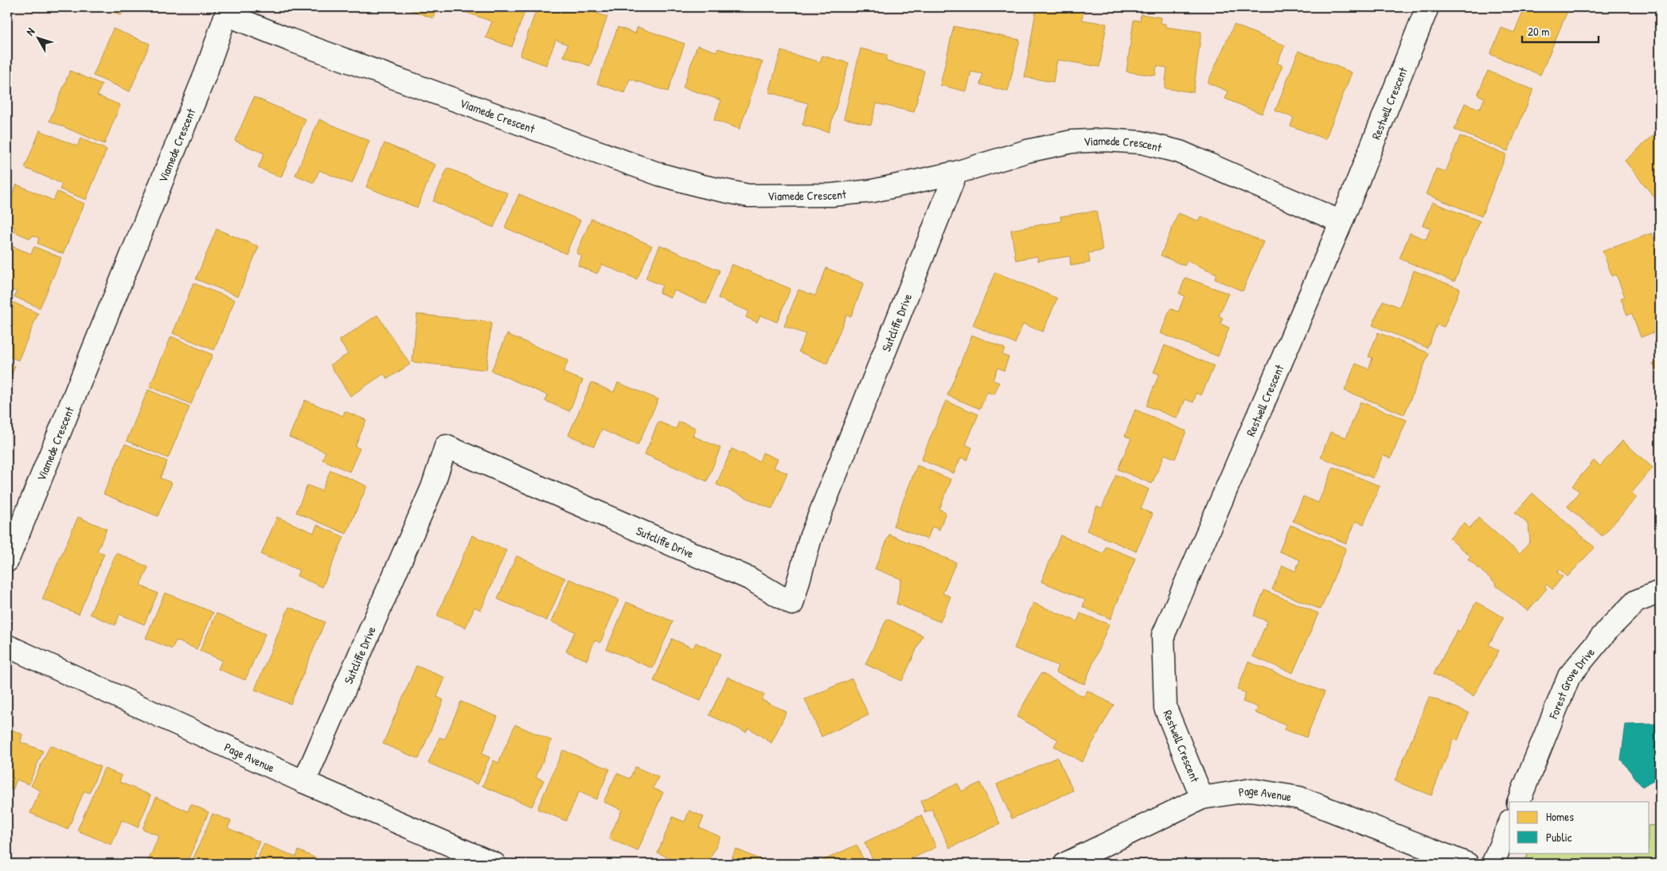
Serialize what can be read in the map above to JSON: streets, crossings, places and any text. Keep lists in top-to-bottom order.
{
  "streets": {
    "street": [
      "Restwell Crescent",
      "Viamede Crescent",
      "Sutcliffe Drive",
      "Forest Grove Drive",
      "Page Avenue"
    ]
  },
  "crossings": [
    ["Restwell Crescent", "Viamede Crescent"],
    ["Restwell Crescent", "Page Avenue"],
    ["Viamede Crescent", "Sutcliffe Drive"],
    ["Sutcliffe Drive", "Page Avenue"]
  ],
  "legend": ["Homes", "Public"],
  "scale_bar": "20 m",
  "north": "top left"
}
